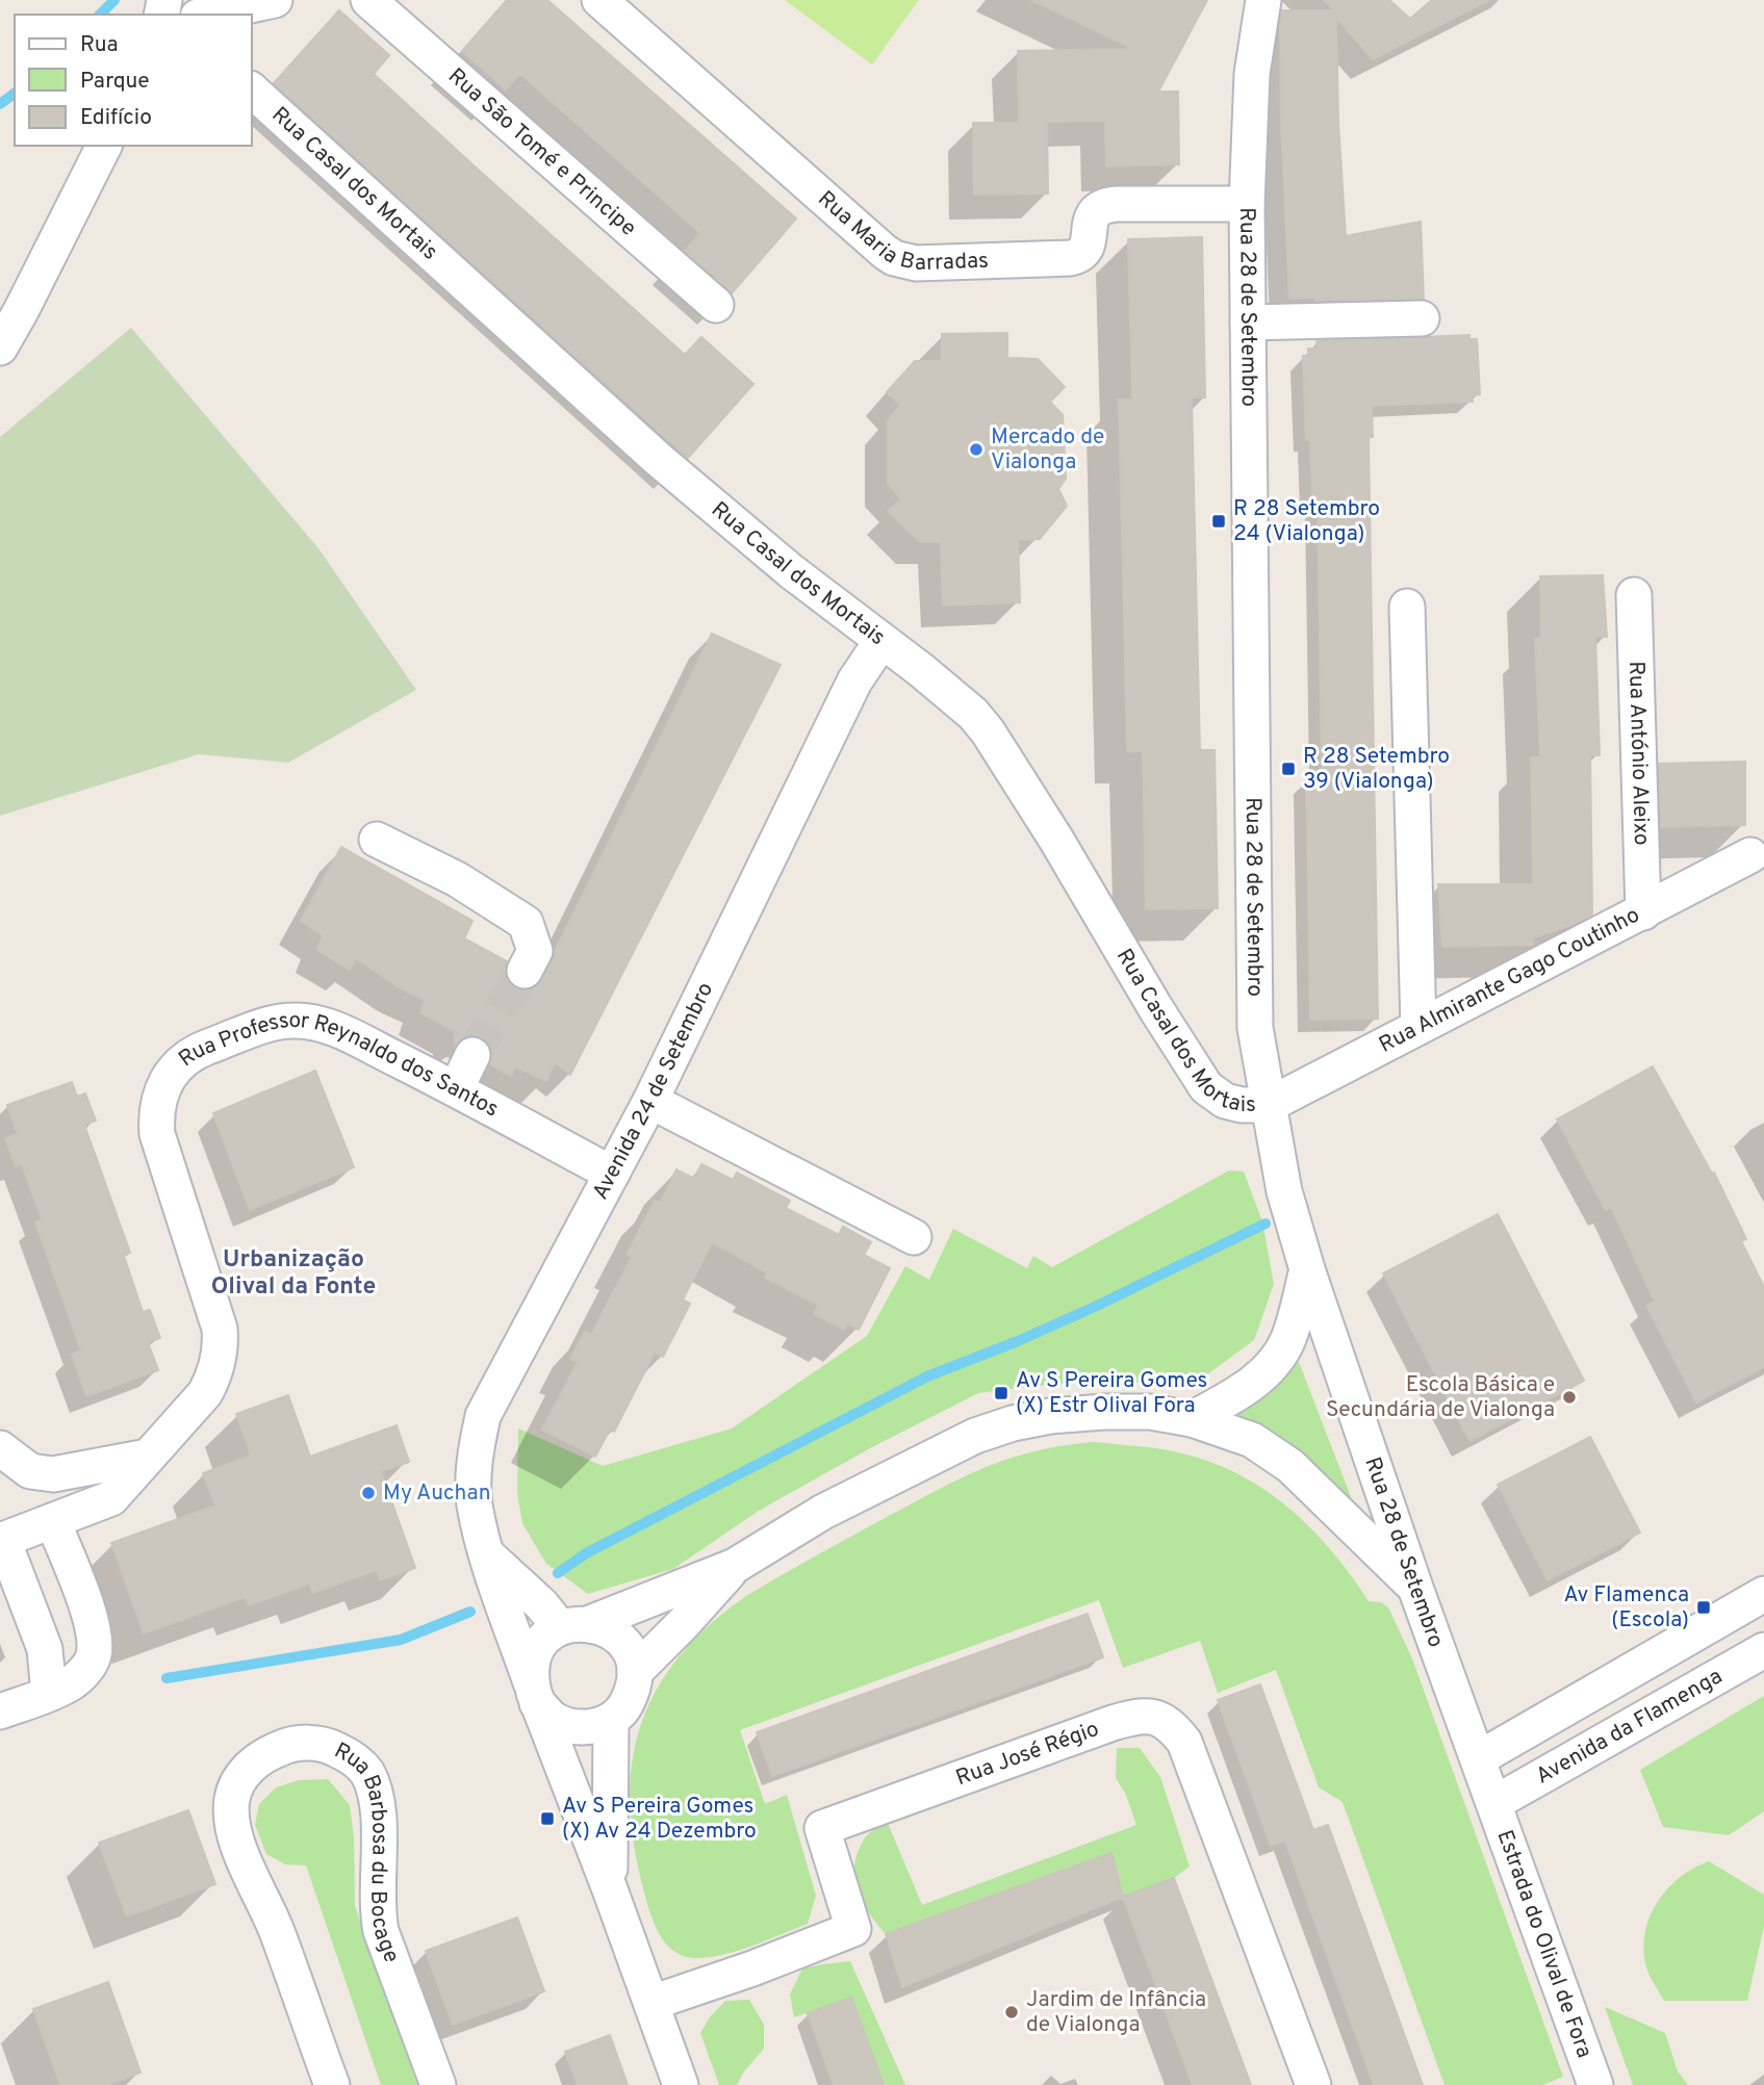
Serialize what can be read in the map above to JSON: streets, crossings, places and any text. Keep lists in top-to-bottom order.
{
  "streets": {
    "street": [
      "Rua São Tomé e Principe",
      "Rua Casal dos Mortais",
      "Rua Maria Barradas",
      "Rua 28 de Setembro",
      "Rua António Aleixo",
      "Rua Almirante Gago Coutinho",
      "Rua Professor Reynaldo dos Santos",
      "Avenida 24 de Setembro",
      "Avenida da Flamenga",
      "Rua José Régio",
      "Rua Barbosa du Bocage",
      "Estrada do Olival de Fora"
    ]
  },
  "crossings": [
    ["Rua Casal dos Mortais", "Rua 28 de Setembro"],
    ["Rua Casal dos Mortais", "Rua Almirante Gago Coutinho"],
    ["Rua Casal dos Mortais", "Avenida 24 de Setembro"],
    ["Rua Maria Barradas", "Rua 28 de Setembro"],
    ["Rua 28 de Setembro", "Rua Almirante Gago Coutinho"],
    ["Rua 28 de Setembro", "Avenida da Flamenga"],
    ["Rua 28 de Setembro", "Estrada do Olival de Fora"],
    ["Rua António Aleixo", "Rua Almirante Gago Coutinho"],
    ["Rua Professor Reynaldo dos Santos", "Avenida 24 de Setembro"],
    ["Avenida 24 de Setembro", "Rua José Régio"],
    ["Avenida da Flamenga", "Estrada do Olival de Fora"]
  ],
  "districts": ["Urbanização Olival da Fonte"],
  "places": {
    "other": [
      "Mercado de Vialonga",
      "Escola Básica e Secundária de Vialonga",
      "My Auchan",
      "Jardim de Infância de Vialonga"
    ],
    "transit": [
      "R 28 Setembro 24 (Vialonga)",
      "R 28 Setembro 39 (Vialonga)",
      "Av S Pereira Gomes (X) Estr Olival Fora",
      "Av Flamenca (Escola)",
      "Av S Pereira Gomes (X) Av 24 Dezembro"
    ]
  },
  "legend": ["Rua", "Parque", "Edifício"]
}
